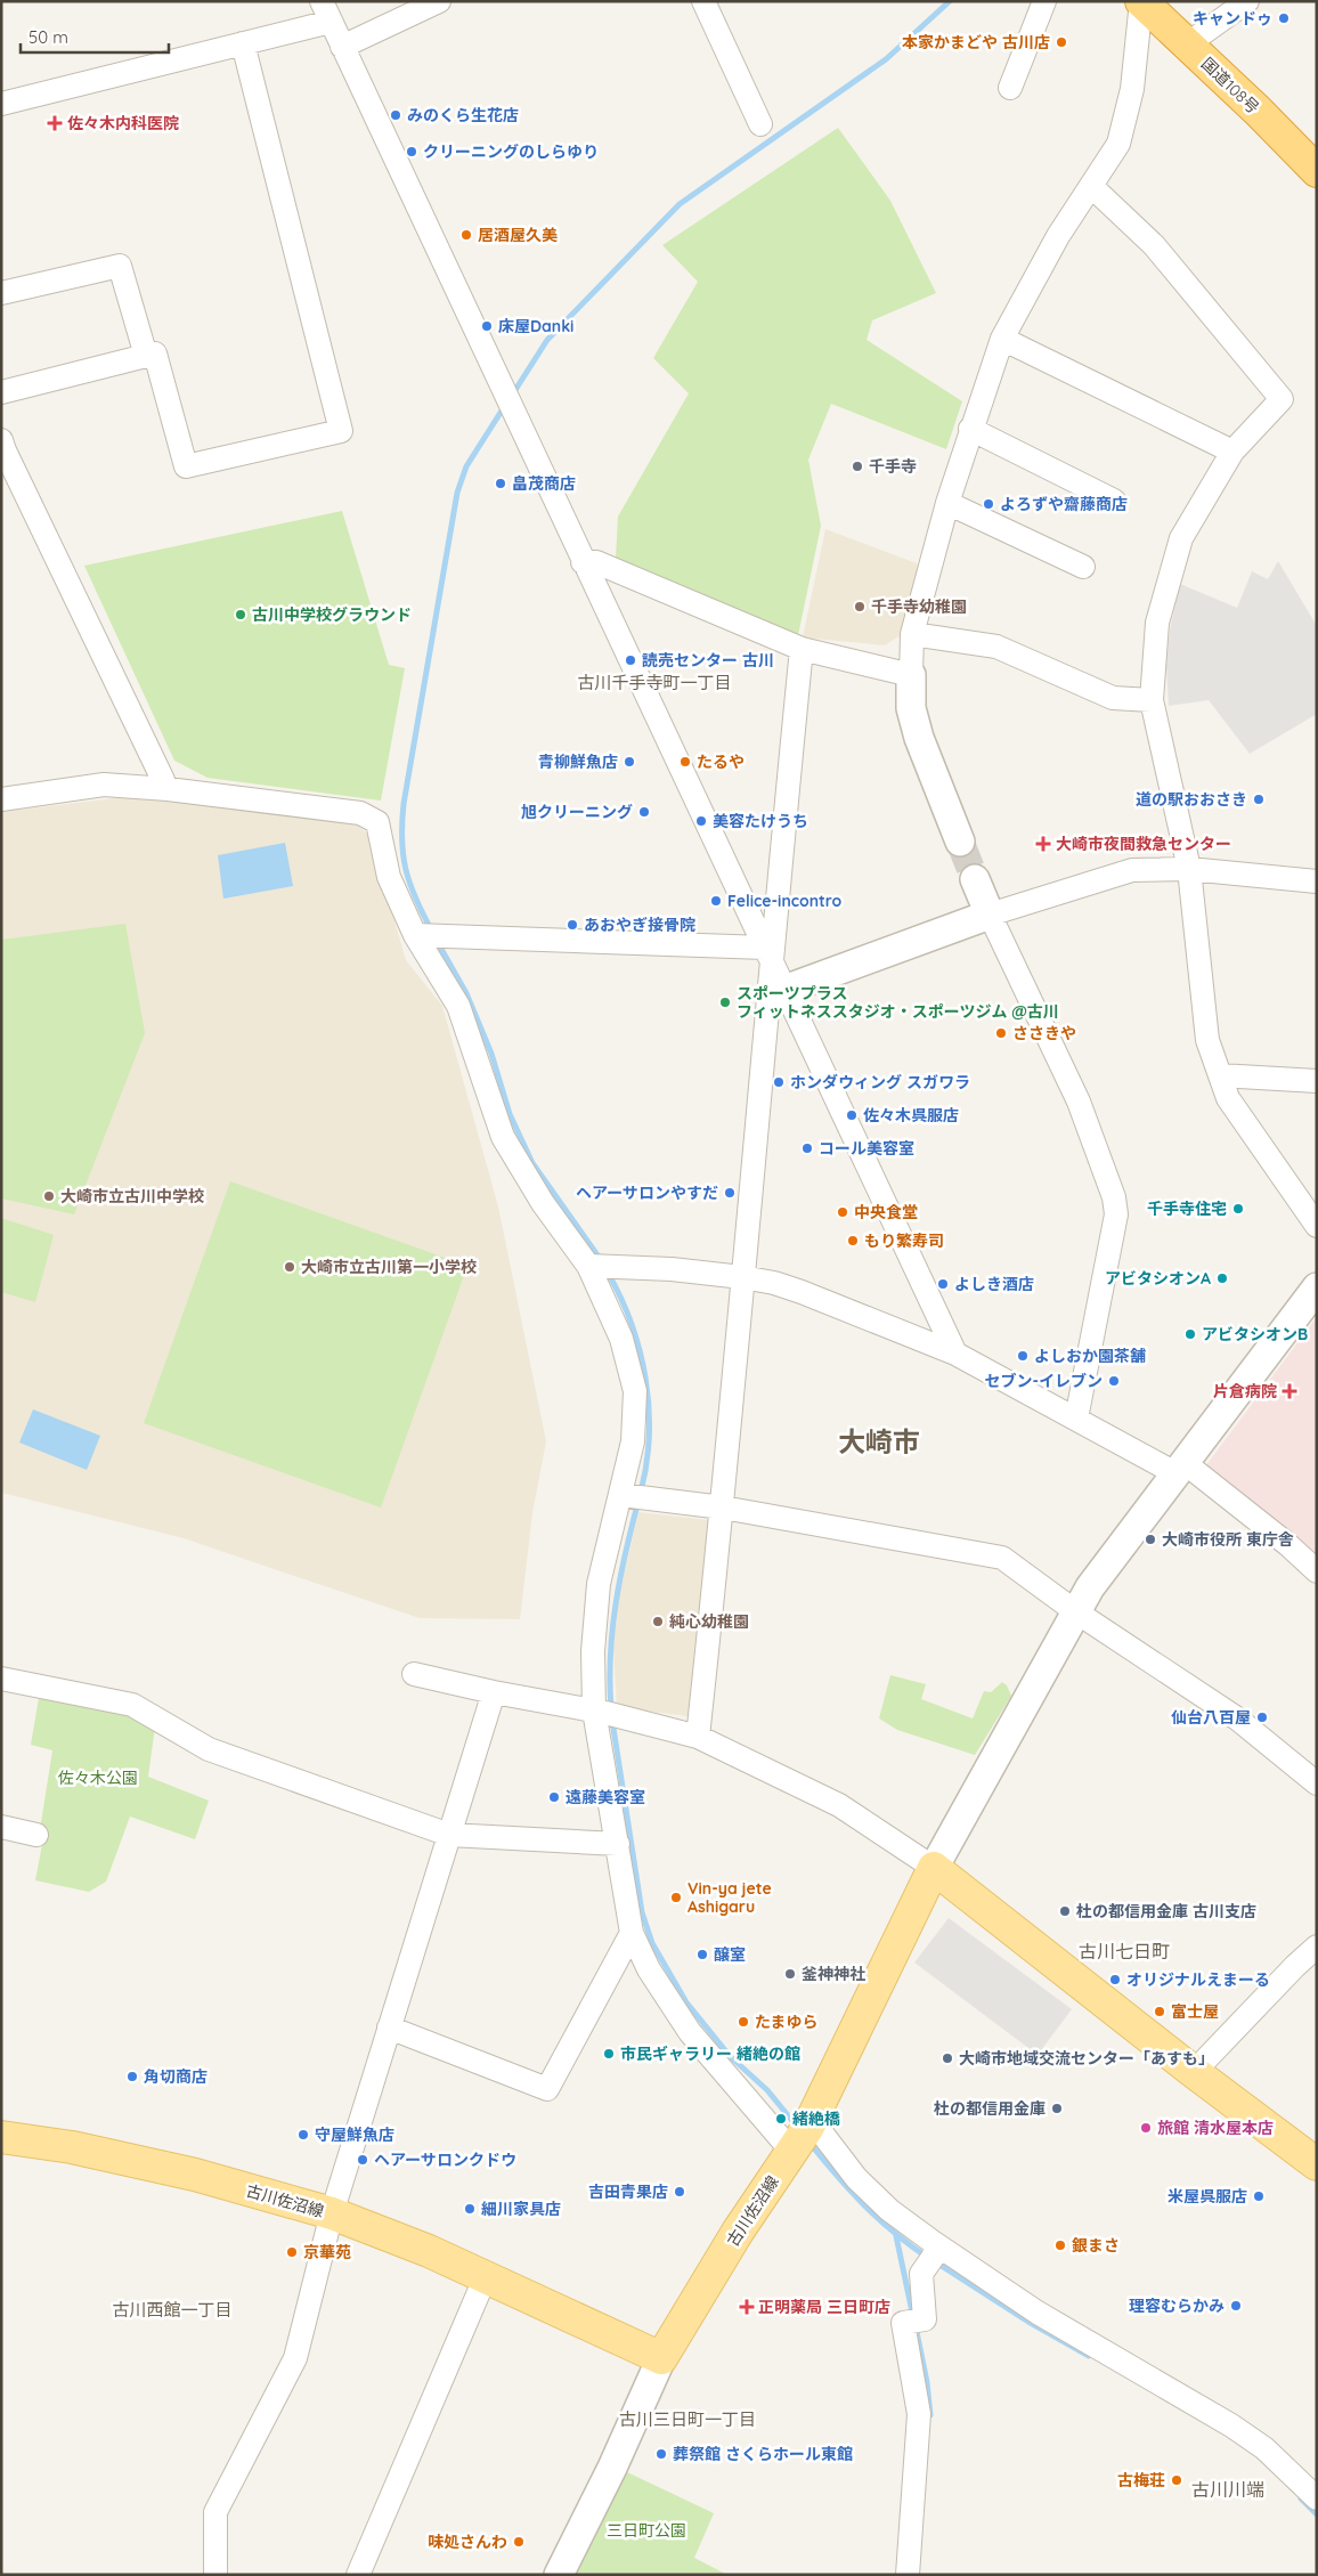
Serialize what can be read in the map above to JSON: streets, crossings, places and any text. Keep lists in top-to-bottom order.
{
  "streets": {
    "highway": ["国道108号"],
    "main road": ["古川佐沼線"]
  },
  "districts": [
    "古川千手寺町一丁目",
    "大崎市",
    "古川七日町",
    "古川西館一丁目",
    "古川三日町一丁目",
    "古川川端"
  ],
  "parks": ["佐々木公園", "三日町公園"],
  "places": {
    "other": [
      "キャンドゥ",
      "本家かまどや 古川店",
      "みのくら生花店",
      "クリーニングのしらゆり",
      "居酒屋久美",
      "床屋Danki",
      "千手寺",
      "畠茂商店",
      "よろずや齋藤商店",
      "千手寺幼稚園",
      "古川中学校グラウンド",
      "読売センター 古川",
      "青柳鮮魚店",
      "たるや",
      "道の駅おおさき",
      "旭クリーニング",
      "美容たけうち",
      "Felice-incontro",
      "あおやぎ接骨院",
      "スポーツプラス フィットネススタジオ・スポーツジム @古川",
      "ささきや",
      "ホンダウィング スガワラ",
      "佐々木呉服店",
      "コール美容室",
      "ヘアーサロンやすだ",
      "大崎市立古川中学校",
      "千手寺住宅",
      "中央食堂",
      "もり繁寿司",
      "大崎市立古川第一小学校",
      "アビタシオンA",
      "よしき酒店",
      "アビタシオンB",
      "よしおか園茶舗",
      "セブン-イレブン",
      "大崎市役所 東庁舎",
      "純心幼稚園",
      "仙台八百屋",
      "遠藤美容室",
      "Vin-ya jete Ashigaru",
      "杜の都信用金庫 古川支店",
      "醸室",
      "釜神神社",
      "オリジナルえまーる",
      "富士屋",
      "たまゆら",
      "市民ギャラリー 緒絶の館",
      "大崎市地域交流センター「あすも」",
      "角切商店",
      "杜の都信用金庫",
      "緒絶橋",
      "旅館 清水屋本店",
      "守屋鮮魚店",
      "ヘアーサロンクドウ",
      "吉田青果店",
      "米屋呉服店",
      "細川家具店",
      "銀まさ",
      "京華苑",
      "理容むらかみ",
      "葬祭館 さくらホール東館",
      "古梅荘",
      "味処さんわ"
    ],
    "health": [
      "佐々木内科医院",
      "大崎市夜間救急センター",
      "片倉病院",
      "正明薬局 三日町店"
    ]
  },
  "scale_bar": "50 m"
}
